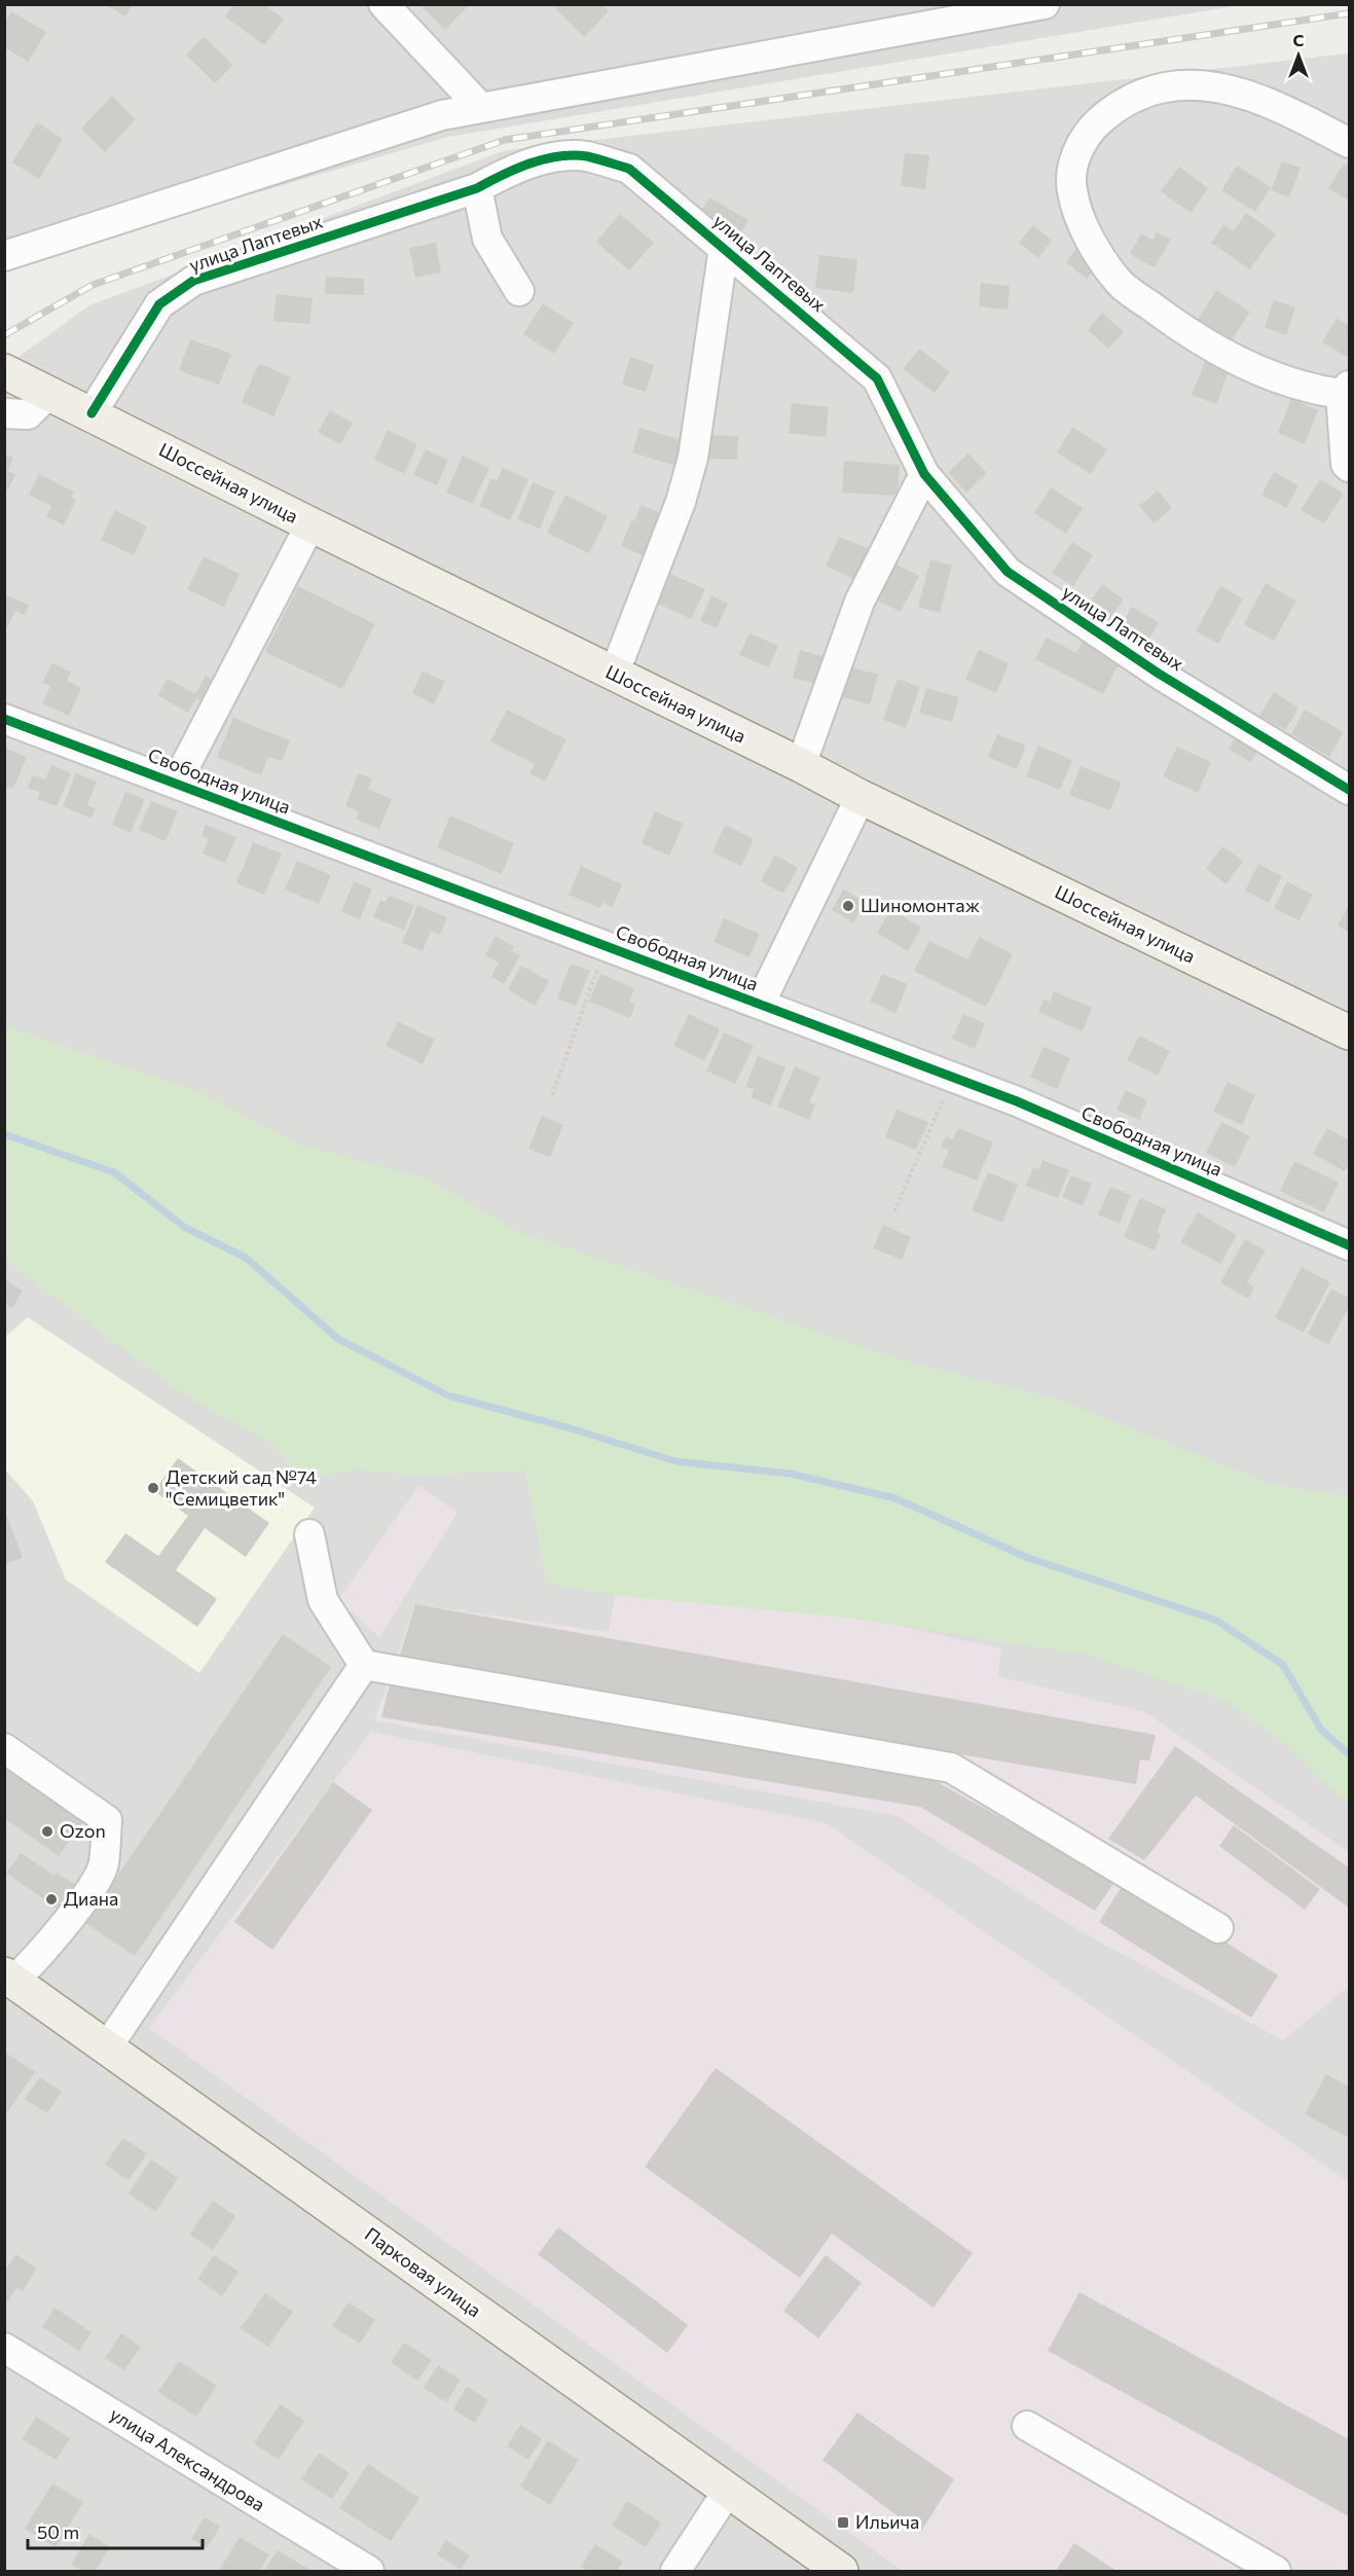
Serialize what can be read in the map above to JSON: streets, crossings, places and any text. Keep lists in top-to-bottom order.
{
  "streets": {
    "main road": ["Шоссейная улица", "Парковая улица"],
    "street": ["улица Лаптевых", "Свободная улица", "улица Александрова"]
  },
  "crossings": [
    ["улица Лаптевых", "Шоссейная улица"]
  ],
  "places": {
    "other": [
      "Шиномонтаж",
      "Детский сад №74 \"Семицветик\"",
      "Ozon",
      "Диана"
    ],
    "transit": ["Ильича"]
  },
  "scale_bar": "50 m",
  "north": "top"
}
